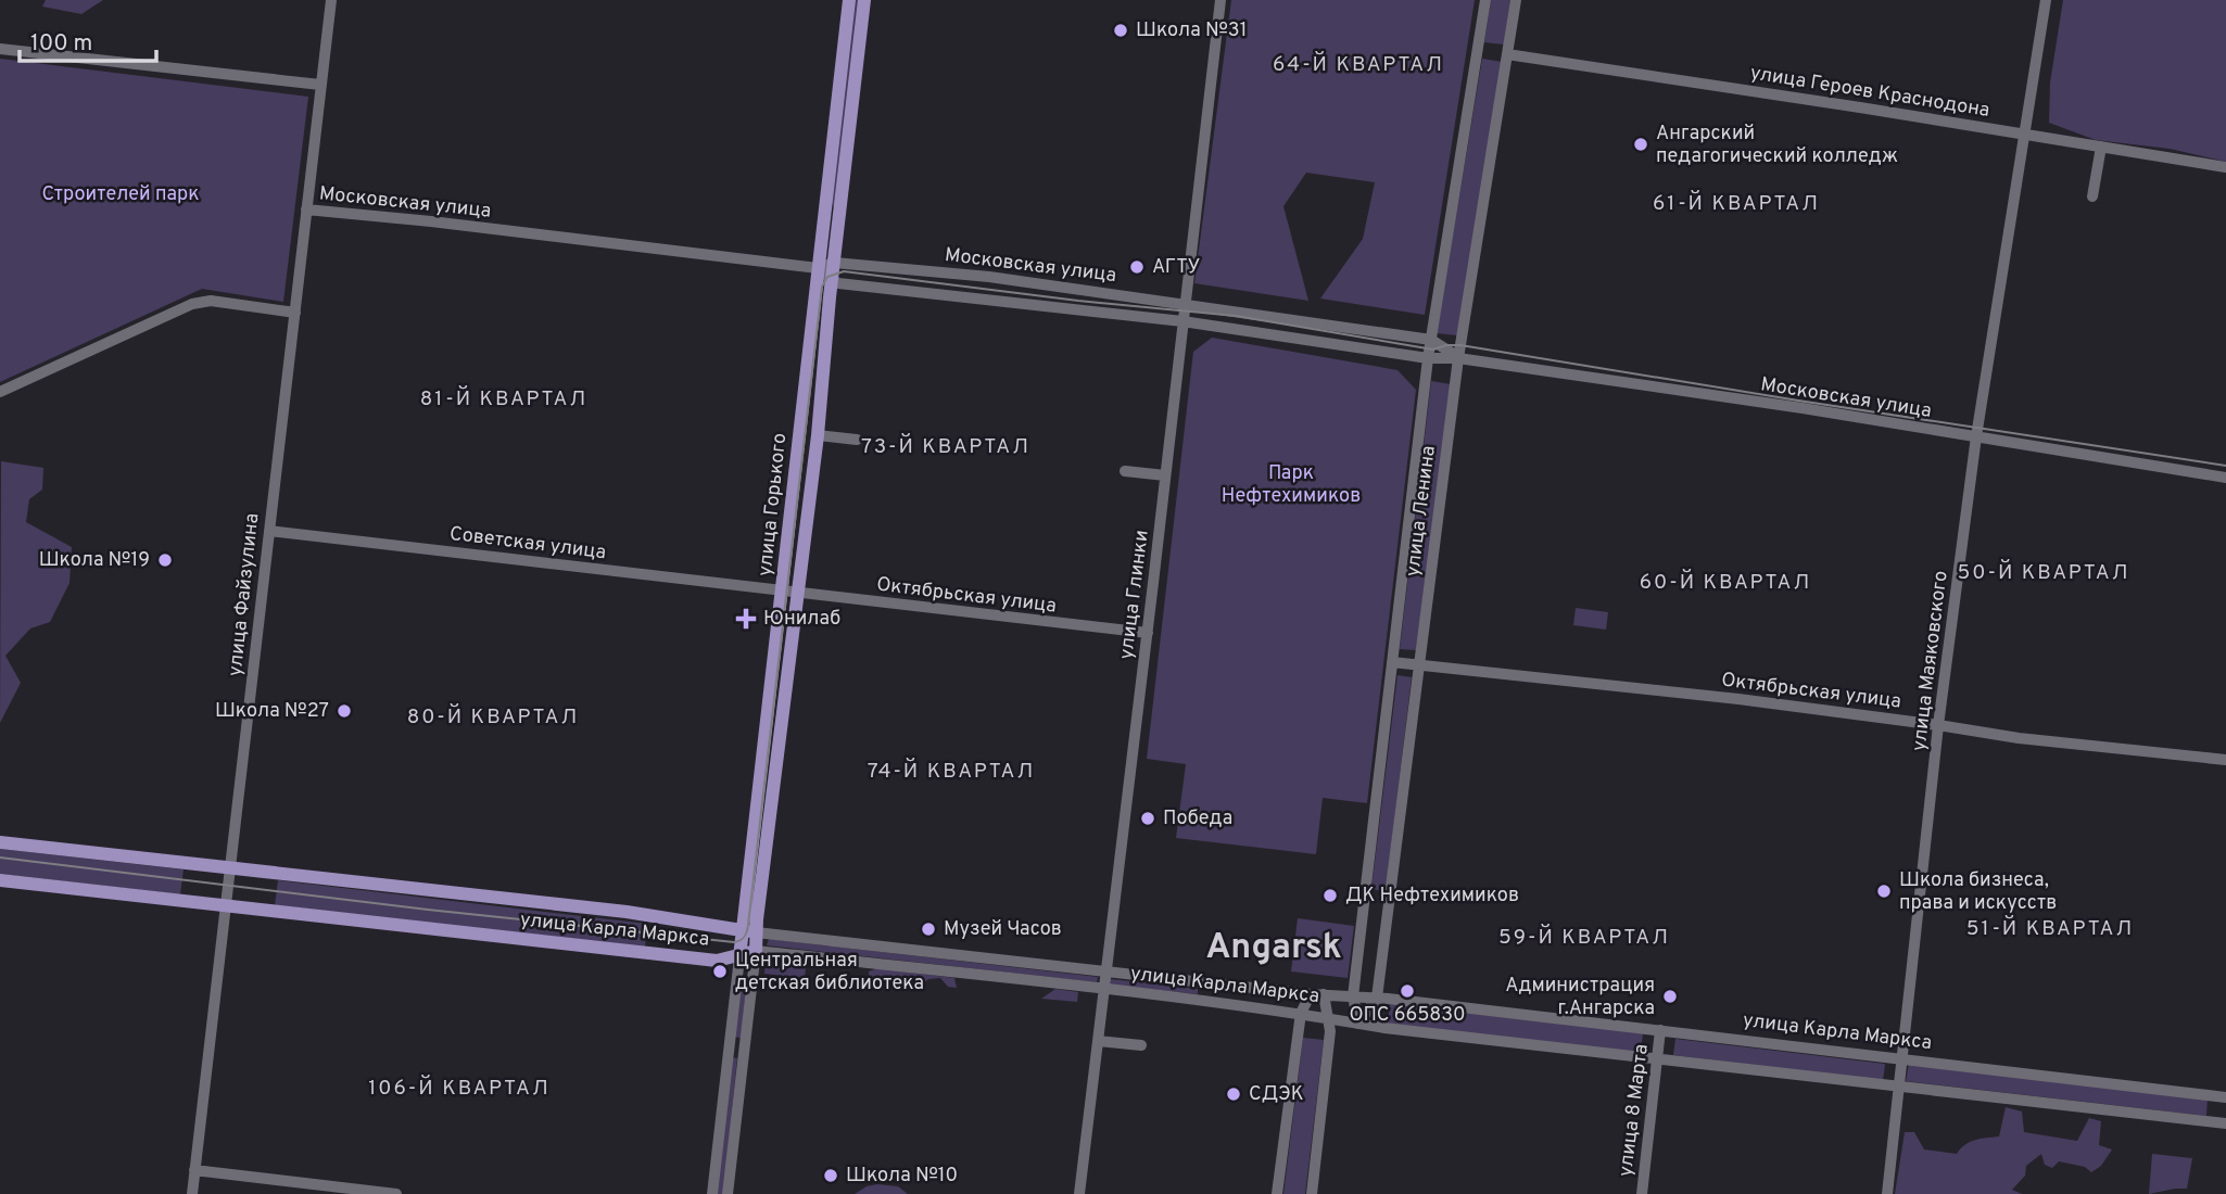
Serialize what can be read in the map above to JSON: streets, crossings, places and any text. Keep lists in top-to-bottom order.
{
  "streets": {
    "main road": ["улица Горького", "улица Карла Маркса"],
    "street": [
      "улица Героев Краснодона",
      "Московская улица",
      "улица Ленина",
      "Советская улица",
      "улица Файзулина",
      "улица Глинки",
      "Октябрьская улица",
      "улица Маяковского",
      "улица 8 Марта"
    ]
  },
  "crossings": [
    ["улица Героев Краснодона", "улица Ленина"],
    ["улица Героев Краснодона", "улица Маяковского"],
    ["Московская улица", "улица Горького"],
    ["Московская улица", "улица Ленина"],
    ["Московская улица", "улица Файзулина"],
    ["Московская улица", "улица Глинки"],
    ["Московская улица", "улица Маяковского"],
    ["улица Горького", "Советская улица"],
    ["улица Горького", "Октябрьская улица"],
    ["улица Горького", "улица Карла Маркса"],
    ["улица Ленина", "Октябрьская улица"],
    ["улица Ленина", "улица Карла Маркса"],
    ["Советская улица", "улица Файзулина"],
    ["Советская улица", "Октябрьская улица"],
    ["улица Файзулина", "улица Карла Маркса"],
    ["улица Глинки", "Октябрьская улица"],
    ["улица Глинки", "улица Карла Маркса"],
    ["Октябрьская улица", "улица Маяковского"],
    ["улица Маяковского", "улица Карла Маркса"],
    ["улица Карла Маркса", "улица 8 Марта"]
  ],
  "districts": [
    "64-Й КВАРТАЛ",
    "61-Й КВАРТАЛ",
    "81-Й КВАРТАЛ",
    "73-Й КВАРТАЛ",
    "50-Й КВАРТАЛ",
    "60-Й КВАРТАЛ",
    "80-Й КВАРТАЛ",
    "74-Й КВАРТАЛ",
    "51-Й КВАРТАЛ",
    "59-Й КВАРТАЛ",
    "Angarsk",
    "106-Й КВАРТАЛ"
  ],
  "parks": ["Строителей парк", "Парк Нефтехимиков"],
  "places": {
    "other": [
      "Школа №31",
      "Ангарский педагогический колледж",
      "АГТУ",
      "Школа №19",
      "Школа №27",
      "Победа",
      "Школа бизнеса, права и искусств",
      "ДК Нефтехимиков",
      "Музей Часов",
      "Центральная детская библиотека",
      "ОПС 665830",
      "Администрация г.Ангарска",
      "СДЭК",
      "Школа №10"
    ],
    "health": ["Юнилаб"]
  },
  "scale_bar": "100 m"
}
